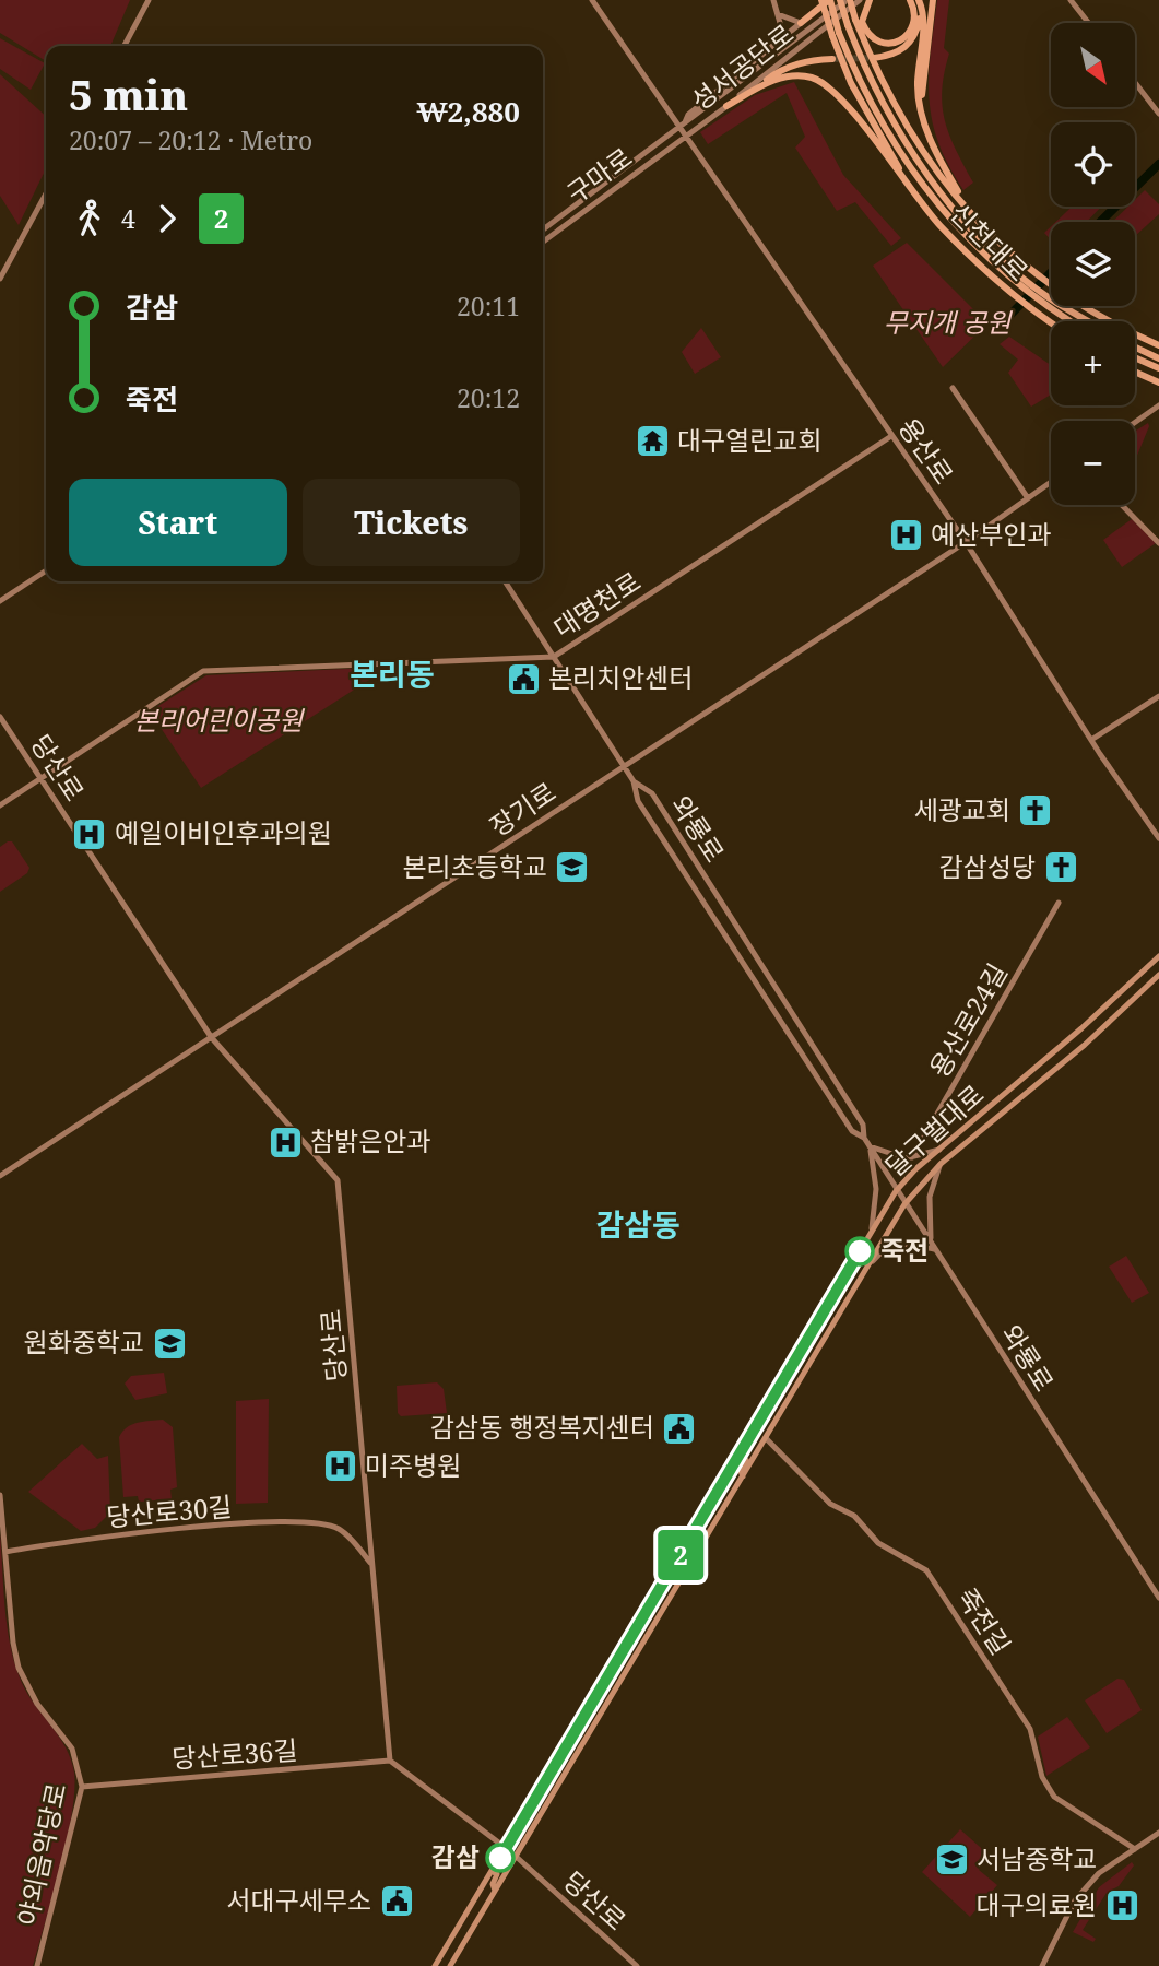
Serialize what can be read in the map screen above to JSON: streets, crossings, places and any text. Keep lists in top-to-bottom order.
{
  "streets": {
    "highway": ["신천대로"],
    "main road": [
      "성서공단로",
      "구마로",
      "용산로",
      "대명천로",
      "당산로",
      "장기로",
      "와룡로",
      "용산로24길",
      "달구벌대로",
      "당산로30길",
      "죽전길",
      "당산로36길",
      "야외음악당로"
    ]
  },
  "crossings": [
    ["성서공단로", "구마로"],
    ["성서공단로", "용산로"],
    ["구마로", "용산로"],
    ["용산로", "대명천로"],
    ["용산로", "장기로"],
    ["대명천로", "당산로"],
    ["대명천로", "와룡로"],
    ["당산로", "장기로"],
    ["당산로", "달구벌대로"],
    ["당산로", "당산로30길"],
    ["당산로", "당산로36길"],
    ["장기로", "와룡로"],
    ["와룡로", "달구벌대로"],
    ["달구벌대로", "죽전길"],
    ["당산로30길", "야외음악당로"],
    ["당산로36길", "야외음악당로"]
  ],
  "districts": ["본리동", "감삼동"],
  "parks": ["무지개 공원", "본리어린이공원"],
  "places": {
    "temple": ["대구열린교회"],
    "hospital": [
      "예산부인과",
      "예일이비인후과의원",
      "참밝은안과",
      "미주병원",
      "대구의료원"
    ],
    "public building": ["본리치안센터", "감삼동 행정복지센터", "서대구세무소"],
    "church": ["세광교회", "감삼성당"],
    "school or university": ["본리초등학교", "원화중학교", "서남중학교"],
    "other": ["죽전", "감삼"]
  },
  "lines": ["metro line 2"],
  "north": "bottom right",
  "page": {
    "on_map": "2",
    "map_buttons": ["+", "−"],
    "heading": ["5 min", "20:07 – 20:12 · Metro", "₩2,880"],
    "legs": ["4", "2"],
    "list": [
      {
        "name": "감삼",
        "value": "20:11"
      },
      {
        "name": "죽전",
        "value": "20:12"
      }
    ],
    "buttons": ["Start", "Tickets"]
  }
}
